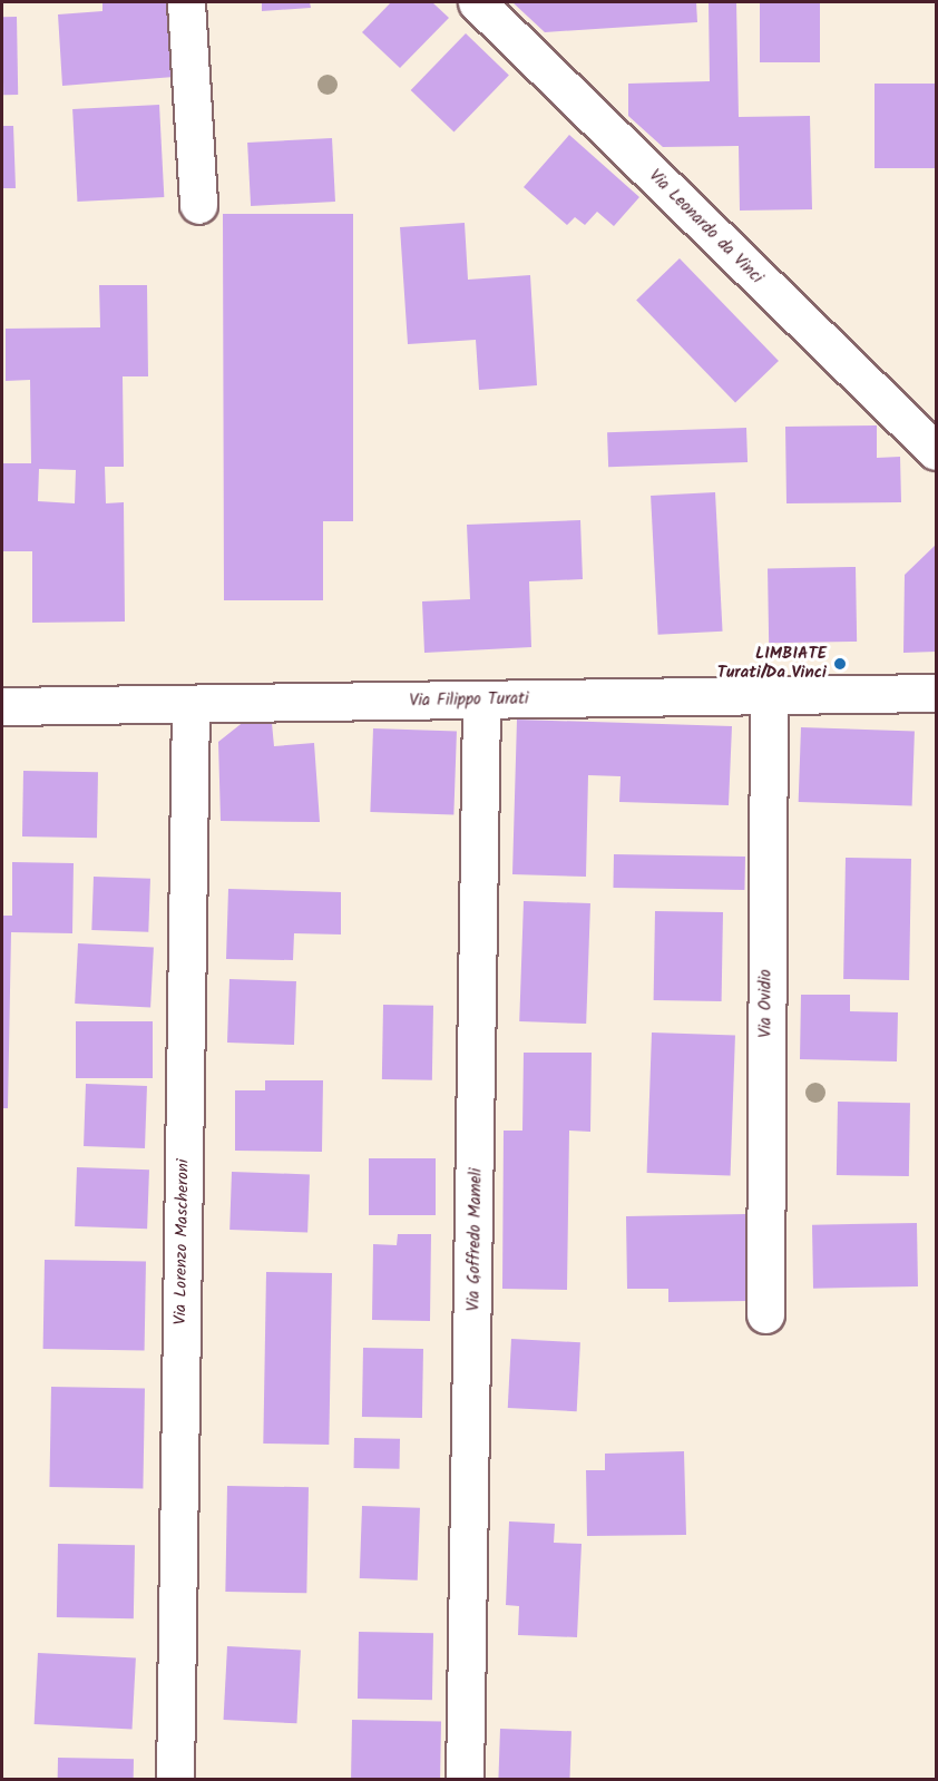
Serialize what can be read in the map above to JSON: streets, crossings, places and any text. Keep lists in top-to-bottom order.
{
  "streets": {
    "street": [
      "Via Leonardo da Vinci",
      "Via Filippo Turati",
      "Via Ovidio",
      "Via Goffredo Mameli",
      "Via Lorenzo Mascheroni"
    ]
  },
  "crossings": [
    ["Via Filippo Turati", "Via Ovidio"],
    ["Via Filippo Turati", "Via Goffredo Mameli"],
    ["Via Filippo Turati", "Via Lorenzo Mascheroni"]
  ],
  "places": ["LIMBIATE Turati/Da Vinci"]
}
